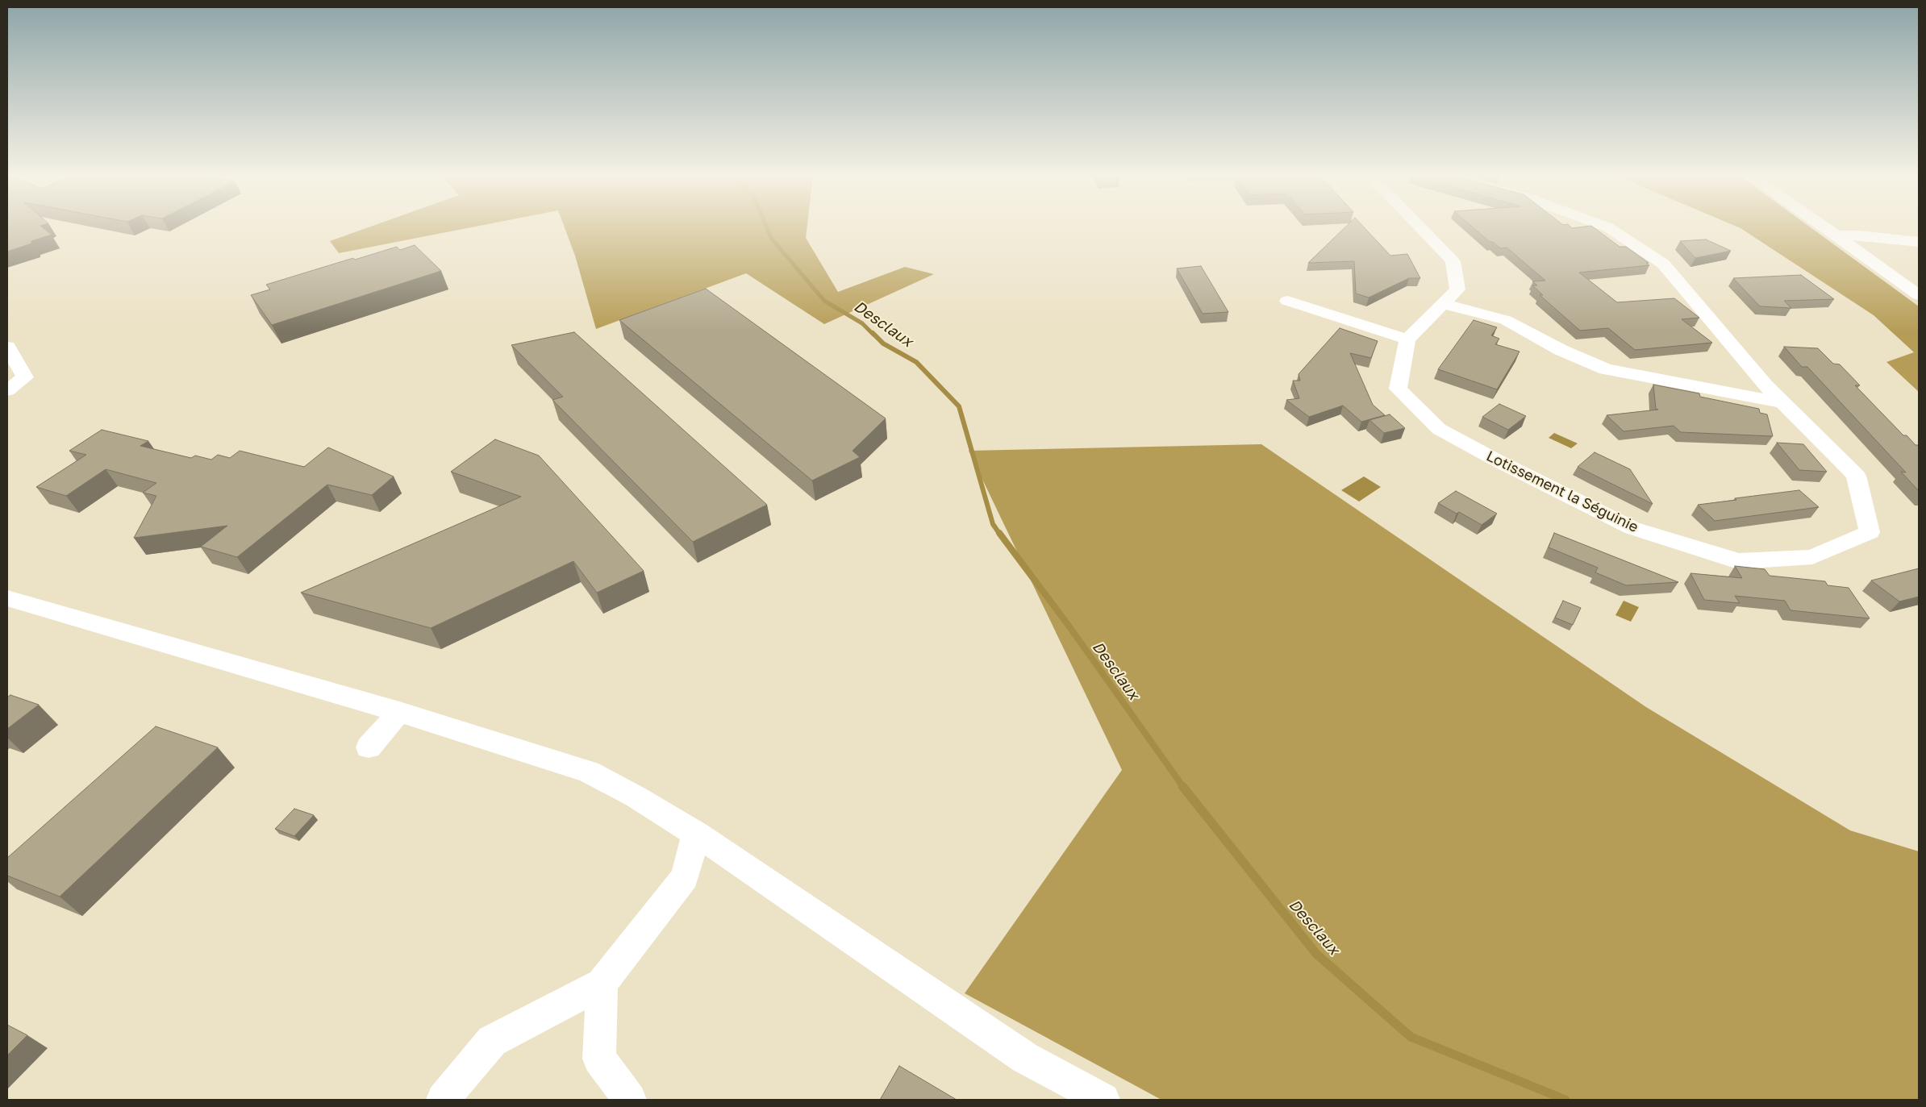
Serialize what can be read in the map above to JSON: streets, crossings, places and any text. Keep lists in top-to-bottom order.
{
  "streets": {
    "street": ["Lotissement la Séguinie"]
  },
  "water": ["Desclaux"]
}
